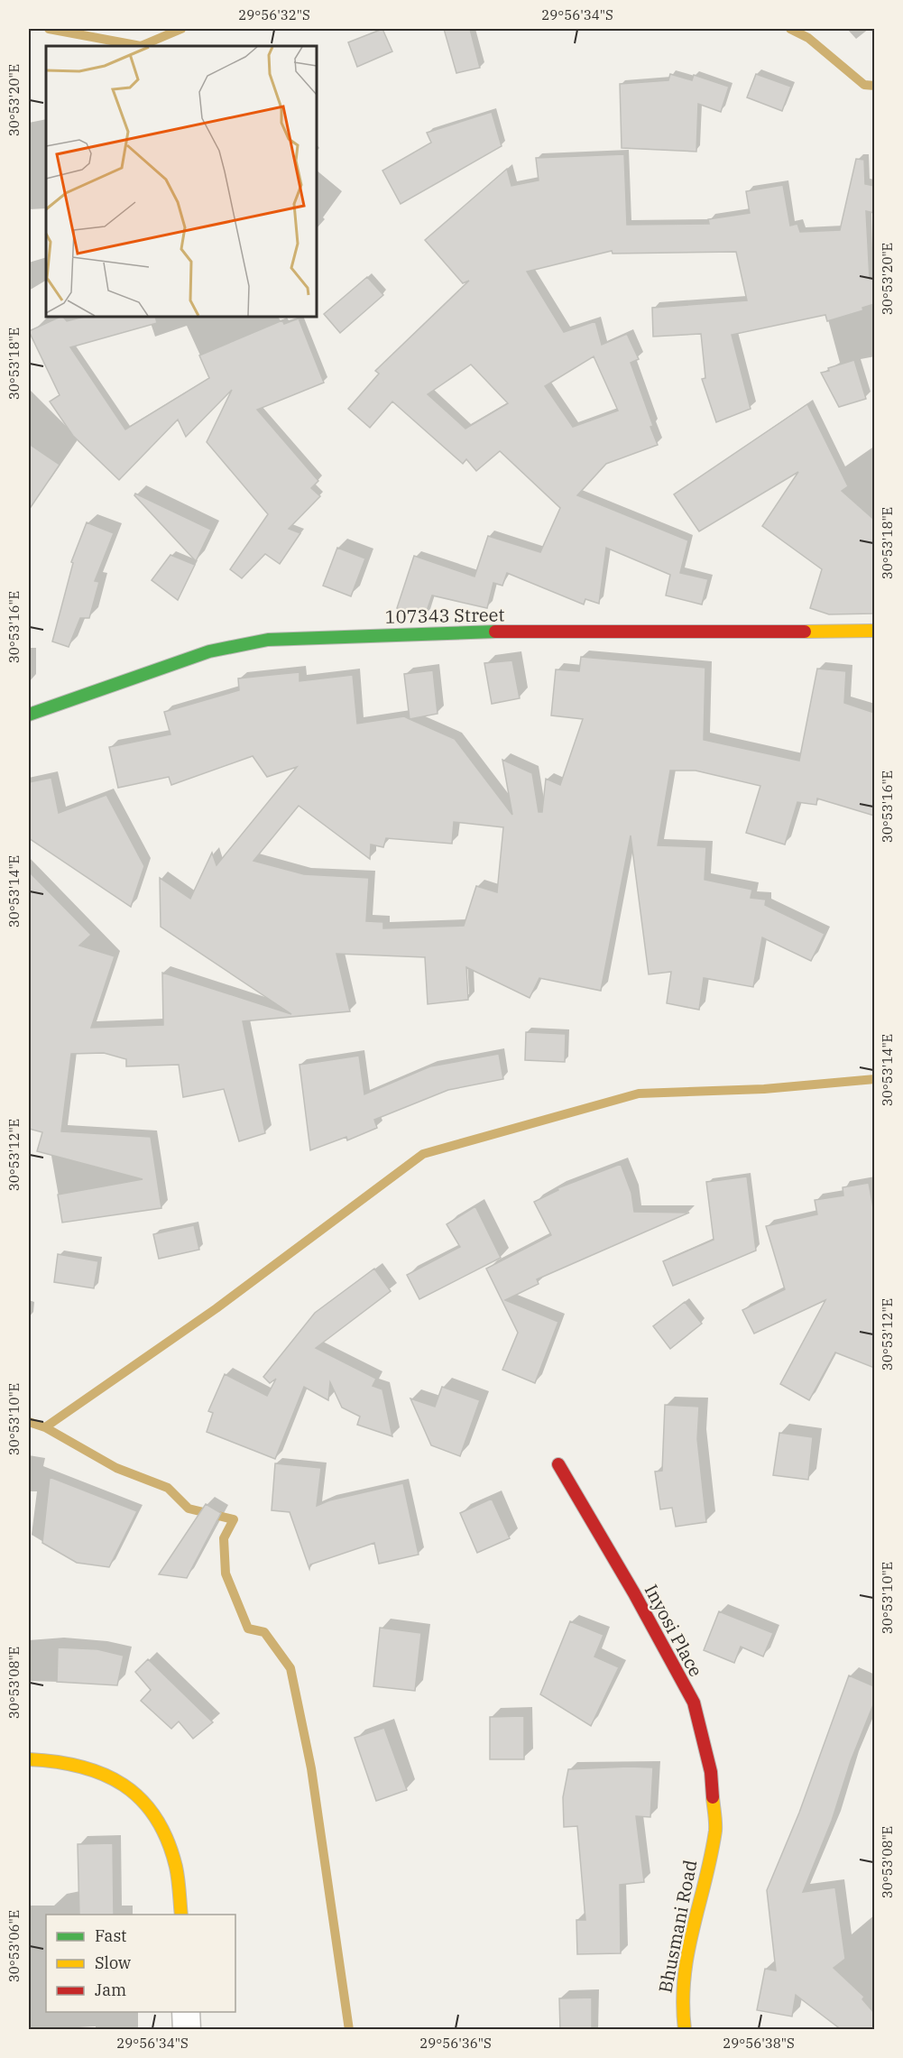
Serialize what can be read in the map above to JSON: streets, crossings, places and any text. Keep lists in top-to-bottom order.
{
  "streets": {
    "street": ["107343 Street", "Inyosi Place", "Bhusmani Road"]
  },
  "crossings": [
    ["Inyosi Place", "Bhusmani Road"]
  ],
  "legend": ["Fast", "Slow", "Jam"],
  "coordinates": [
    "29°56'32\"S",
    "29°56'34\"S",
    "30°53'20\"E",
    "30°53'18\"E",
    "30°53'16\"E",
    "30°53'14\"E",
    "30°53'12\"E",
    "30°53'10\"E",
    "30°53'08\"E",
    "30°53'06\"E",
    "29°56'36\"S",
    "29°56'38\"S"
  ]
}
